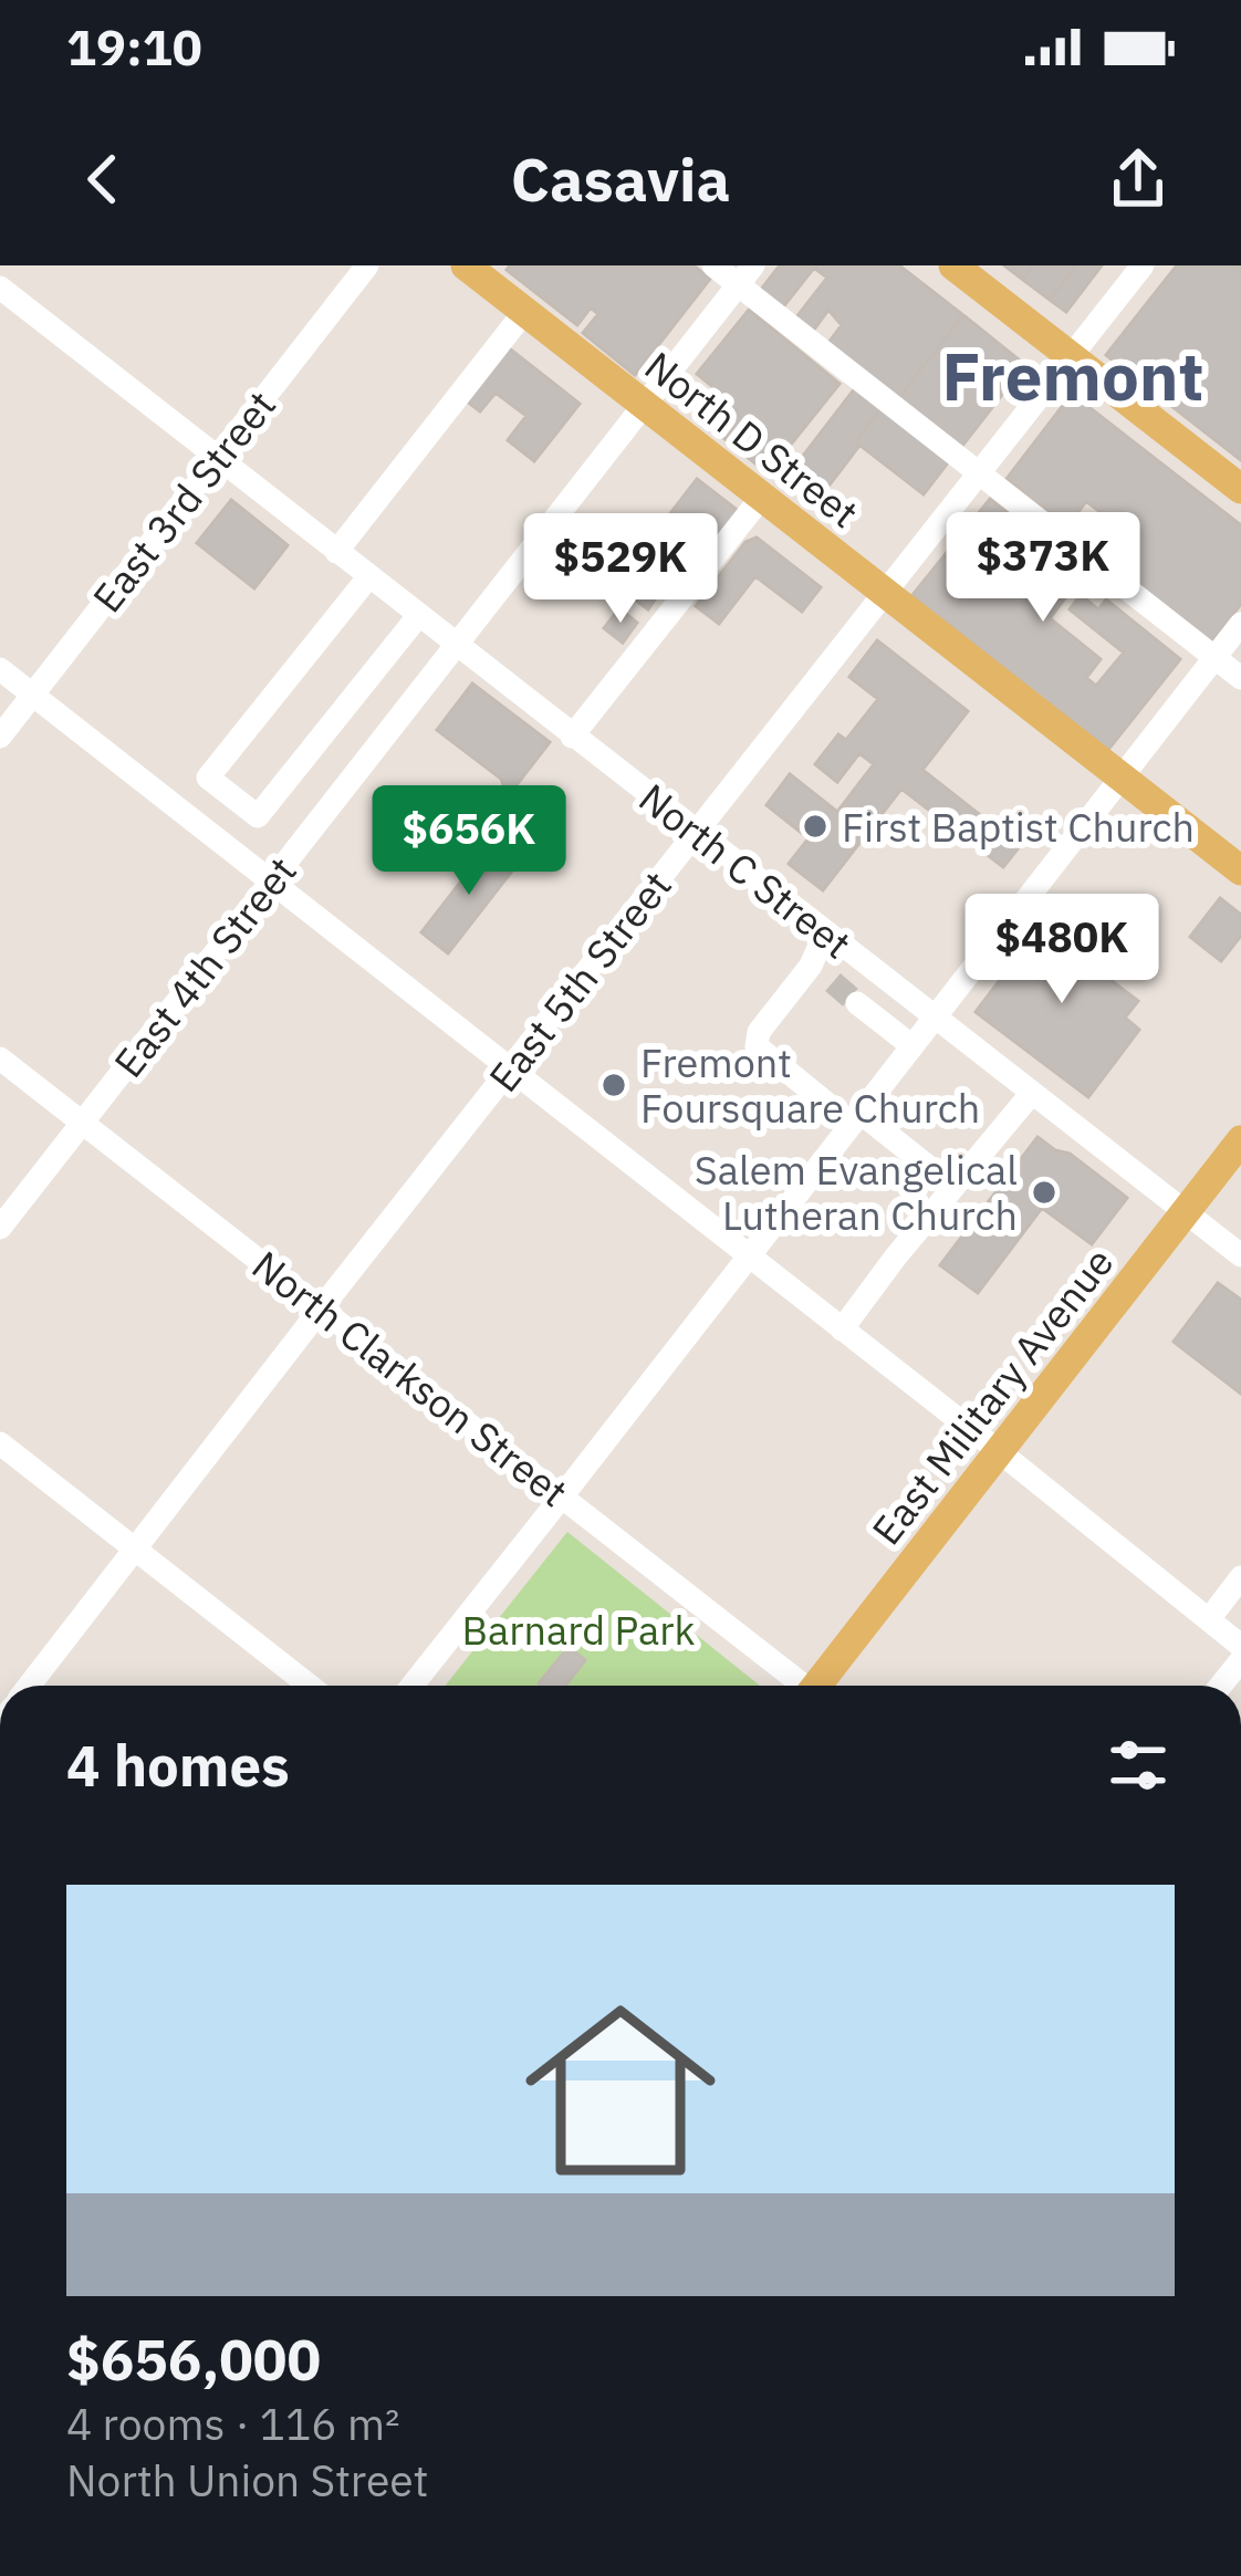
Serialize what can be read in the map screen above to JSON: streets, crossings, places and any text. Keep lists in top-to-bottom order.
{
  "streets": {
    "main road": ["North D Street", "East Military Avenue"],
    "street": [
      "East 3rd Street",
      "North C Street",
      "East 4th Street",
      "East 5th Street",
      "North Clarkson Street"
    ]
  },
  "crossings": [
    ["North D Street", "East 4th Street"],
    ["North D Street", "East 5th Street"],
    ["East 3rd Street", "North C Street"],
    ["North C Street", "East 4th Street"],
    ["North C Street", "East 5th Street"],
    ["North C Street", "East Military Avenue"],
    ["East 4th Street", "North Clarkson Street"],
    ["East 5th Street", "North Clarkson Street"]
  ],
  "districts": ["Fremont"],
  "parks": ["Barnard Park"],
  "places": ["First Baptist Church", "Fremont Foursquare Church", "Salem Evangelical Lutheran Church"],
  "page": {
    "status": "19:10",
    "header": "Casavia",
    "price": [
      "$373K",
      "$529K",
      "$656K",
      "$480K"
    ],
    "heading": "4 homes",
    "list": [
      {
        "name": "$656,000",
        "note": "4 rooms · 116 m² · North Union Street"
      }
    ]
  }
}
